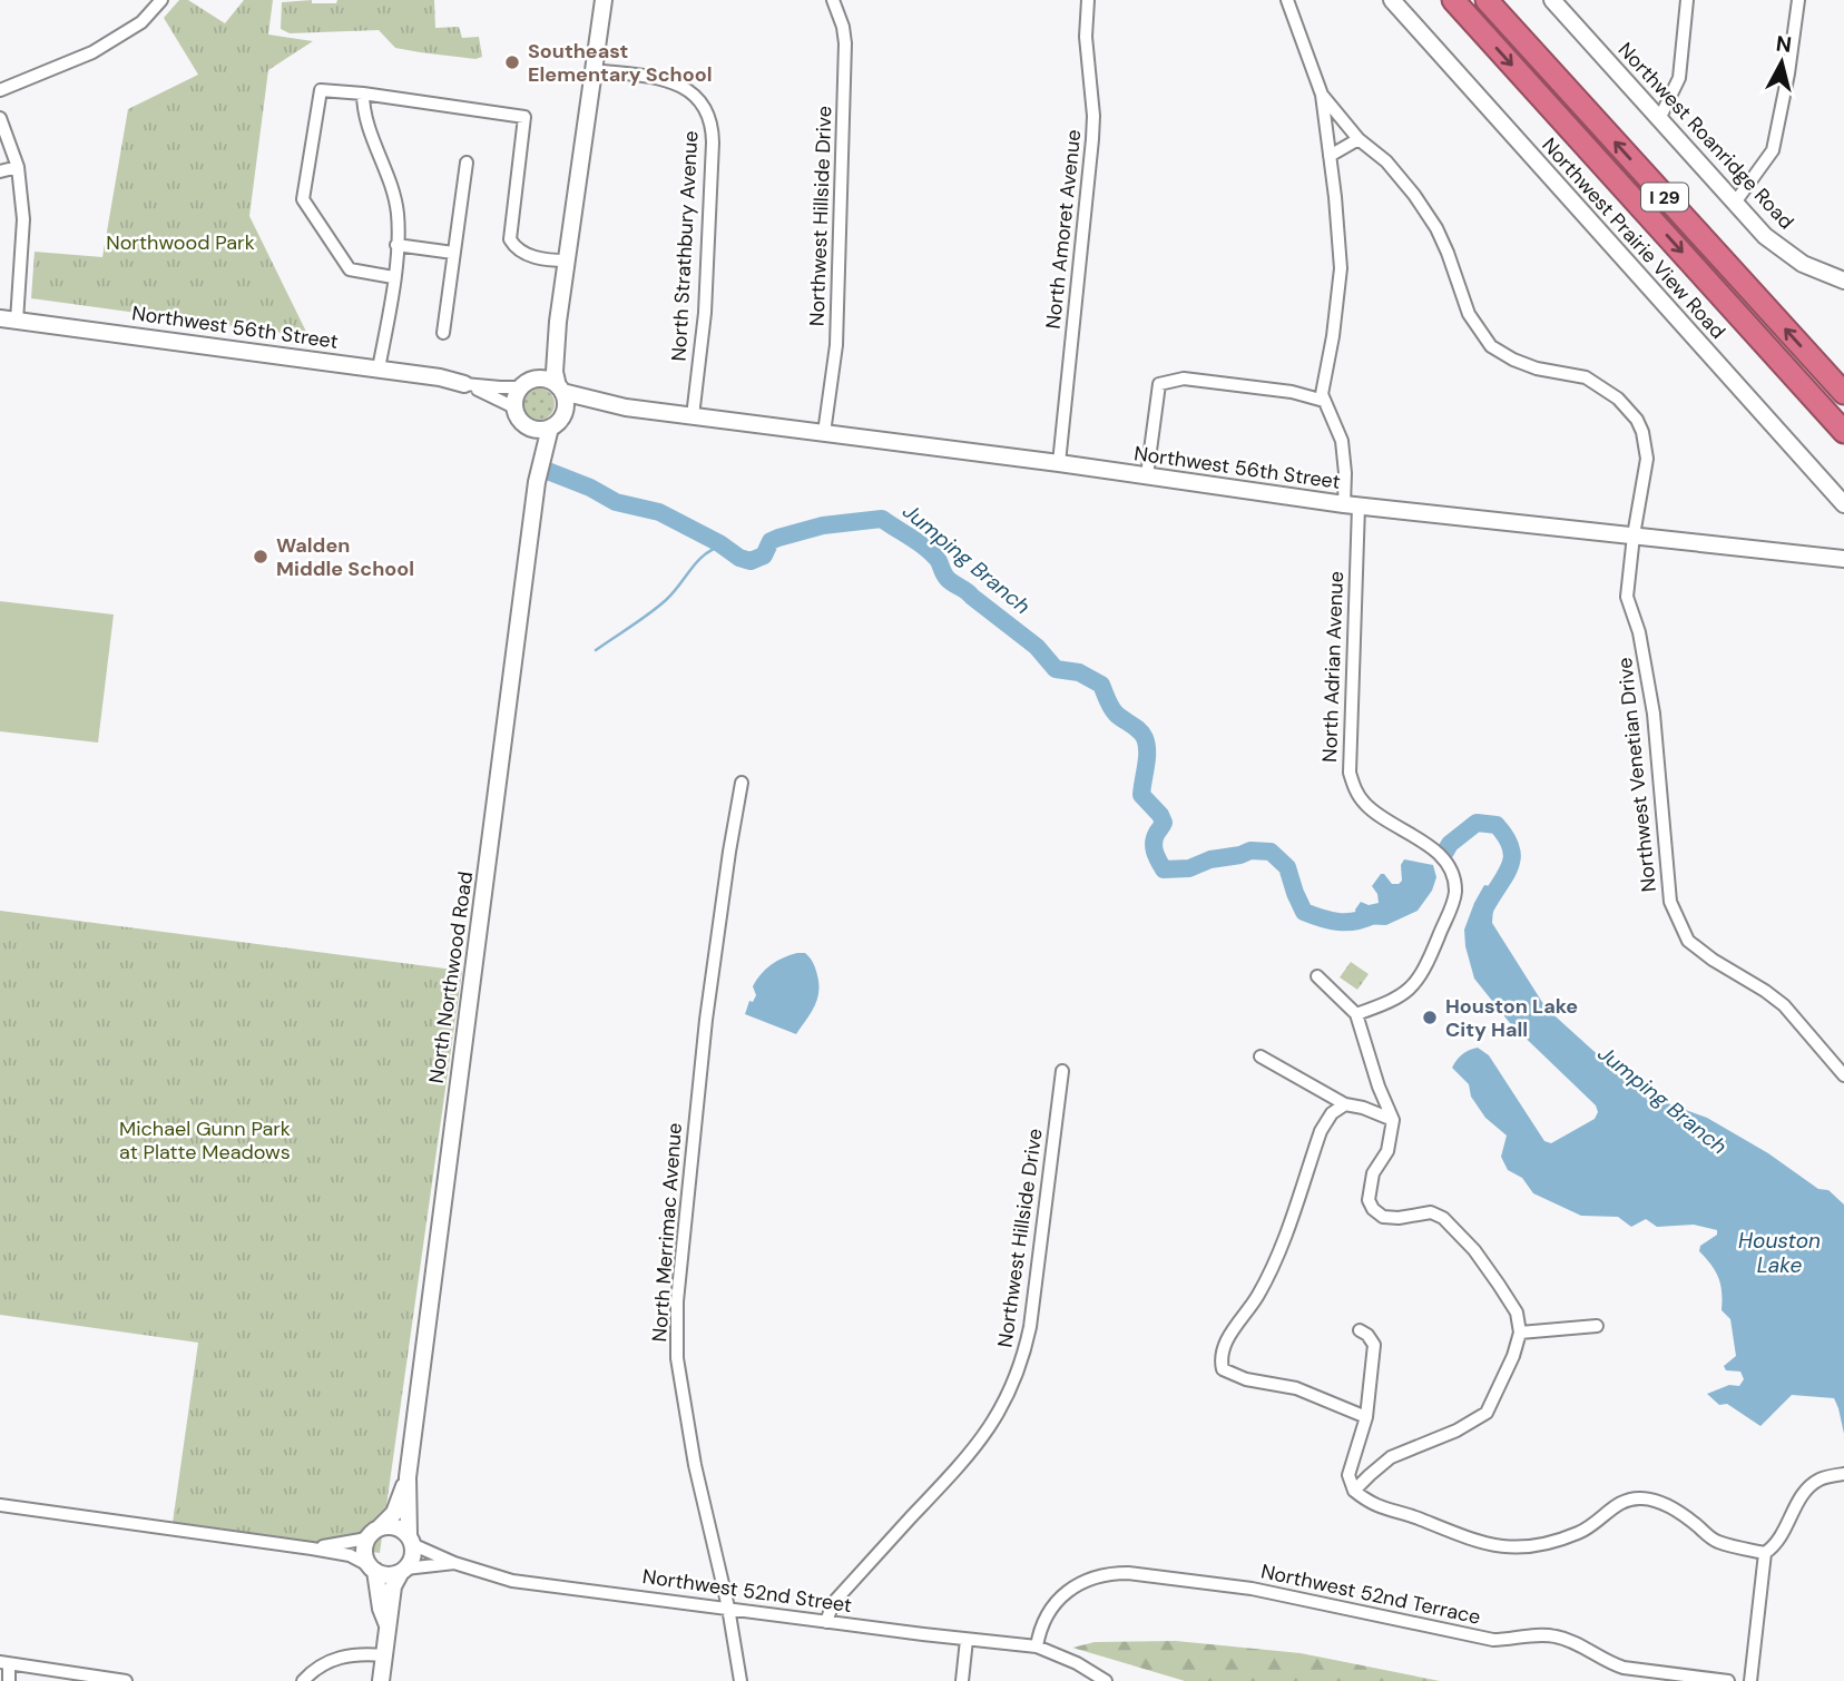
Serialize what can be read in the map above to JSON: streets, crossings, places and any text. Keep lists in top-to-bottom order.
{
  "streets": {
    "highway": ["I 29"],
    "street": [
      "Northwest Roanridge Road",
      "Northwest Hillside Drive",
      "North Amoret Avenue",
      "Northwest Prairie View Road",
      "North Strathbury Avenue",
      "Northwest 56th Street",
      "North Adrian Avenue",
      "Northwest Venetian Drive",
      "North Northwood Road",
      "North Merrimac Avenue",
      "Northwest 52nd Street",
      "Northwest 52nd Terrace"
    ]
  },
  "crossings": [
    ["Northwest Hillside Drive", "Northwest 56th Street"],
    ["Northwest Hillside Drive", "Northwest 52nd Street"],
    ["North Amoret Avenue", "Northwest 56th Street"],
    ["North Strathbury Avenue", "Northwest 56th Street"],
    ["Northwest 56th Street", "North Adrian Avenue"],
    ["Northwest 56th Street", "Northwest Venetian Drive"],
    ["Northwest 56th Street", "North Northwood Road"],
    ["North Adrian Avenue", "Northwest Venetian Drive"],
    ["North Northwood Road", "Northwest 52nd Street"],
    ["North Merrimac Avenue", "Northwest 52nd Street"],
    ["Northwest 52nd Street", "Northwest 52nd Terrace"]
  ],
  "water": ["Jumping Branch", "Houston Lake"],
  "parks": ["Northwood Park", "Michael Gunn Park at Platte Meadows"],
  "places": ["Southeast Elementary School", "Walden Middle School", "Houston Lake City Hall"],
  "north": "top"
}
